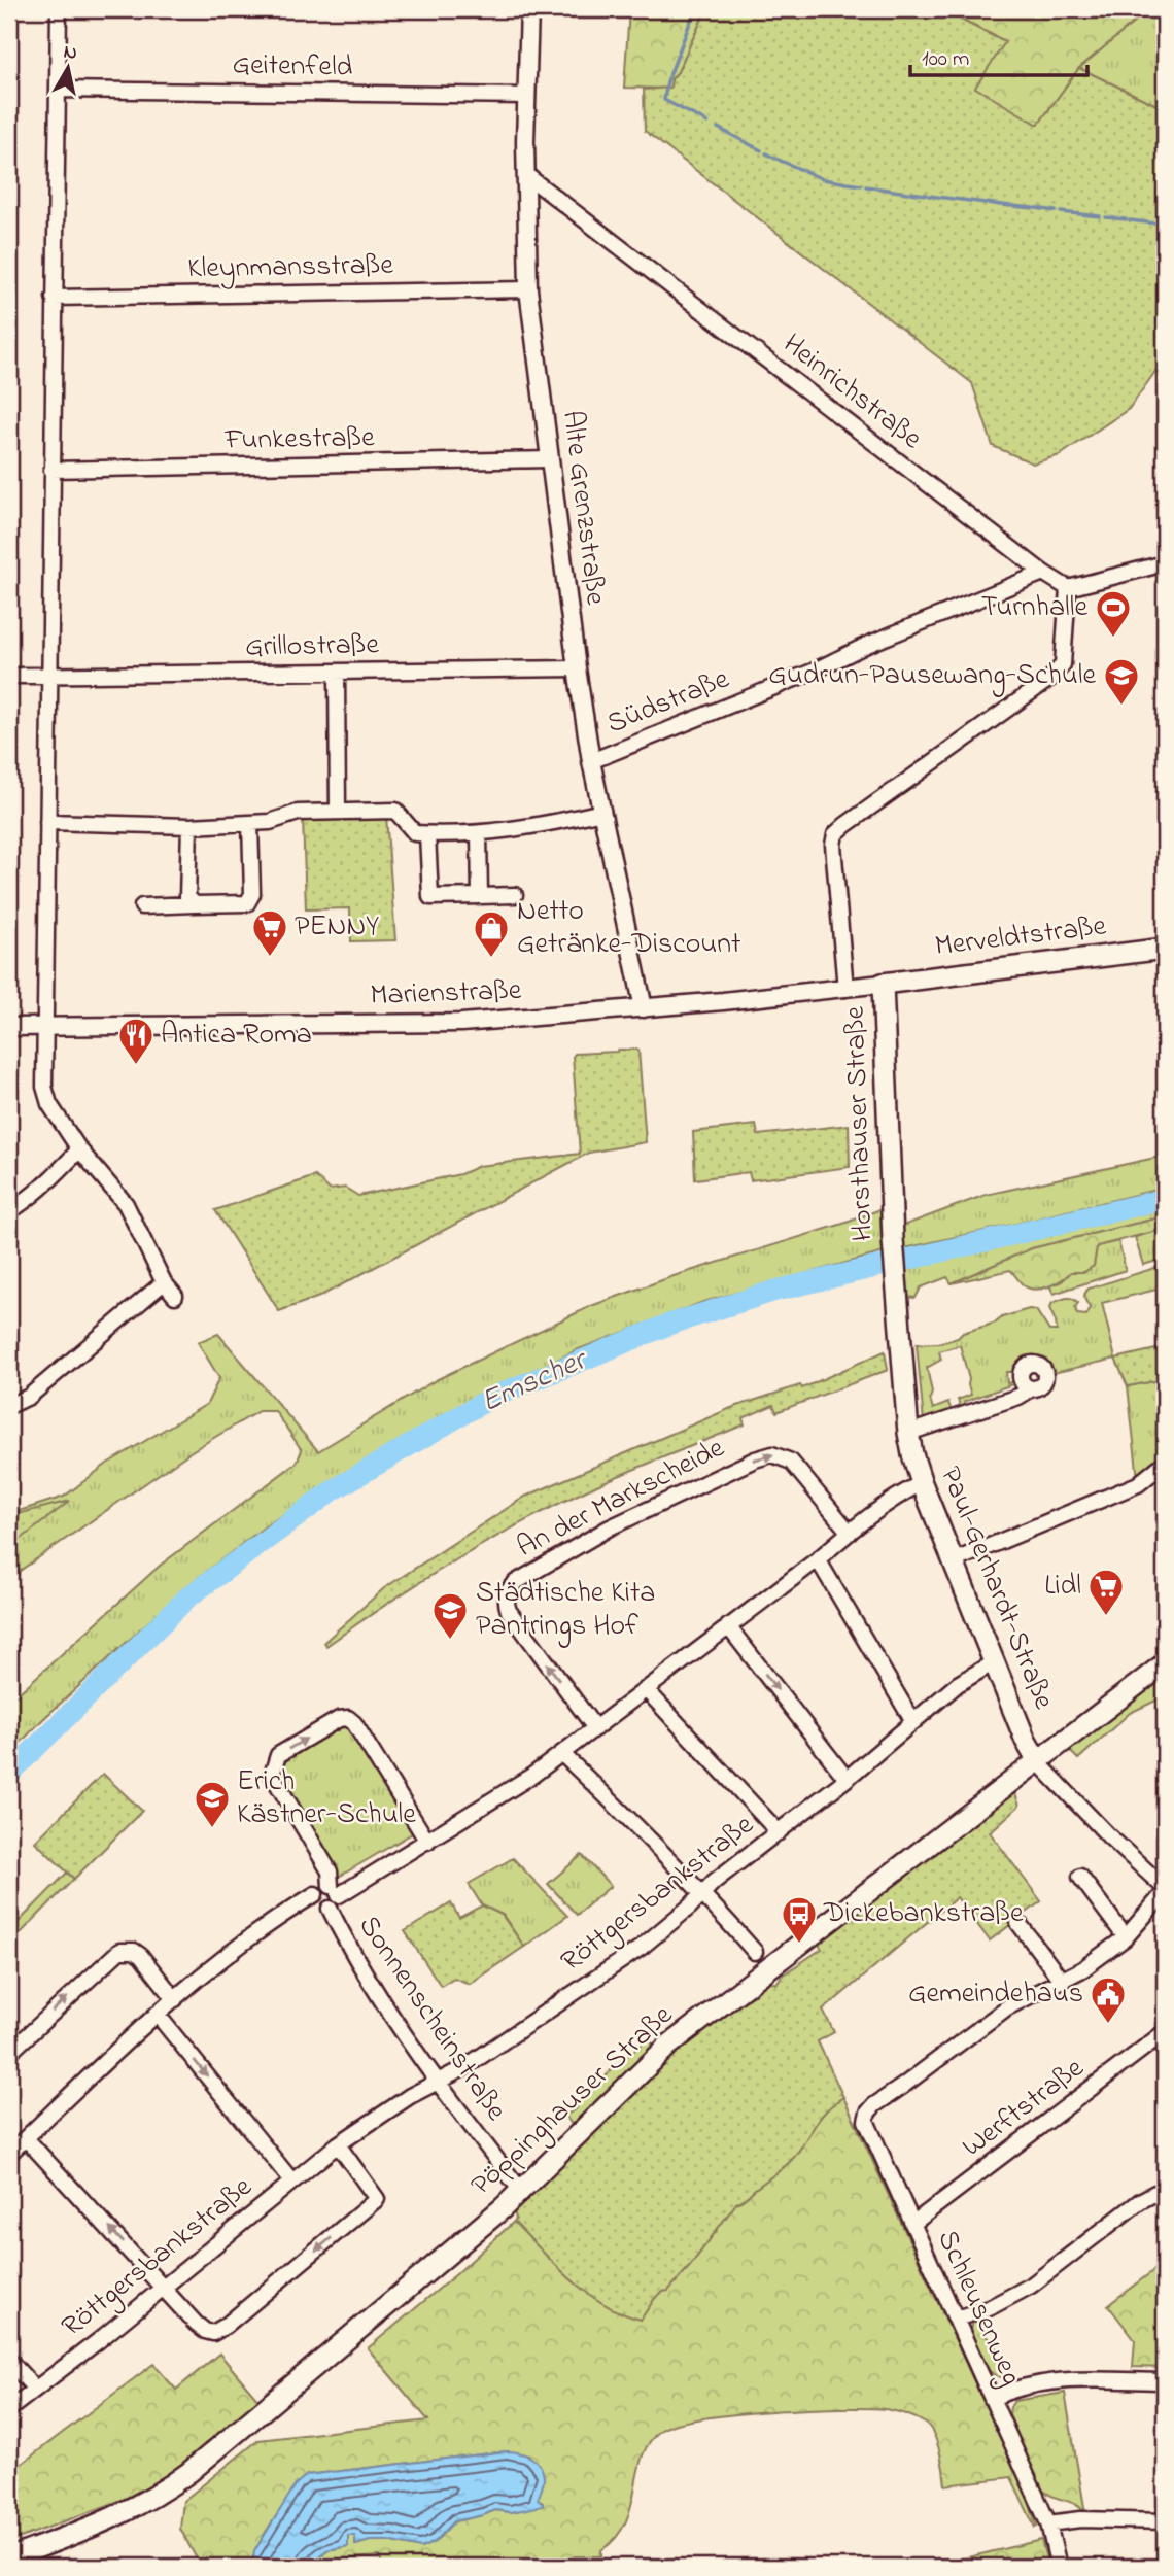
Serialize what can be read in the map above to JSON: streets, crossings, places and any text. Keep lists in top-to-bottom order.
{
  "streets": {
    "main road": [
      "Merveldtstraße",
      "Horsthauser Straße",
      "Paul-Gerhardt-Straße",
      "Pöppinghauser Straße"
    ],
    "street": [
      "Geitenfeld",
      "Kleynmansstraße",
      "Heinrichstraße",
      "Funkestraße",
      "Alte Grenzstraße",
      "Grillostraße",
      "Südstraße",
      "Marienstraße",
      "An der Markscheide",
      "Röttgersbankstraße",
      "Sonnenscheinstraße",
      "Werftstraße",
      "Schleusenweg"
    ]
  },
  "crossings": [
    ["Geitenfeld", "Alte Grenzstraße"],
    ["Kleynmansstraße", "Alte Grenzstraße"],
    ["Heinrichstraße", "Alte Grenzstraße"],
    ["Heinrichstraße", "Südstraße"],
    ["Funkestraße", "Alte Grenzstraße"],
    ["Alte Grenzstraße", "Grillostraße"],
    ["Alte Grenzstraße", "Südstraße"],
    ["Alte Grenzstraße", "Marienstraße"],
    ["Merveldtstraße", "Marienstraße"],
    ["Merveldtstraße", "Horsthauser Straße"],
    ["Marienstraße", "Horsthauser Straße"],
    ["Horsthauser Straße", "Paul-Gerhardt-Straße"],
    ["Paul-Gerhardt-Straße", "Röttgersbankstraße"],
    ["Paul-Gerhardt-Straße", "Pöppinghauser Straße"],
    ["Röttgersbankstraße", "Sonnenscheinstraße"],
    ["Sonnenscheinstraße", "Pöppinghauser Straße"],
    ["Werftstraße", "Schleusenweg"]
  ],
  "water": ["Emscher"],
  "places": {
    "sports": ["Turnhalle"],
    "school or university": ["Gudrun-Pausewang-Schule", "Städtische Kita Pantrings Hof", "Erich Kästner-Schule"],
    "supermarket": ["PENNY", "Lidl"],
    "shop": ["Netto Getränke-Discount"],
    "restaurant": ["Antica Roma"],
    "bus stop": ["Dickebankstraße"],
    "public building": ["Gemeindehaus"]
  },
  "scale_bar": "100 m",
  "north": "top"
}
